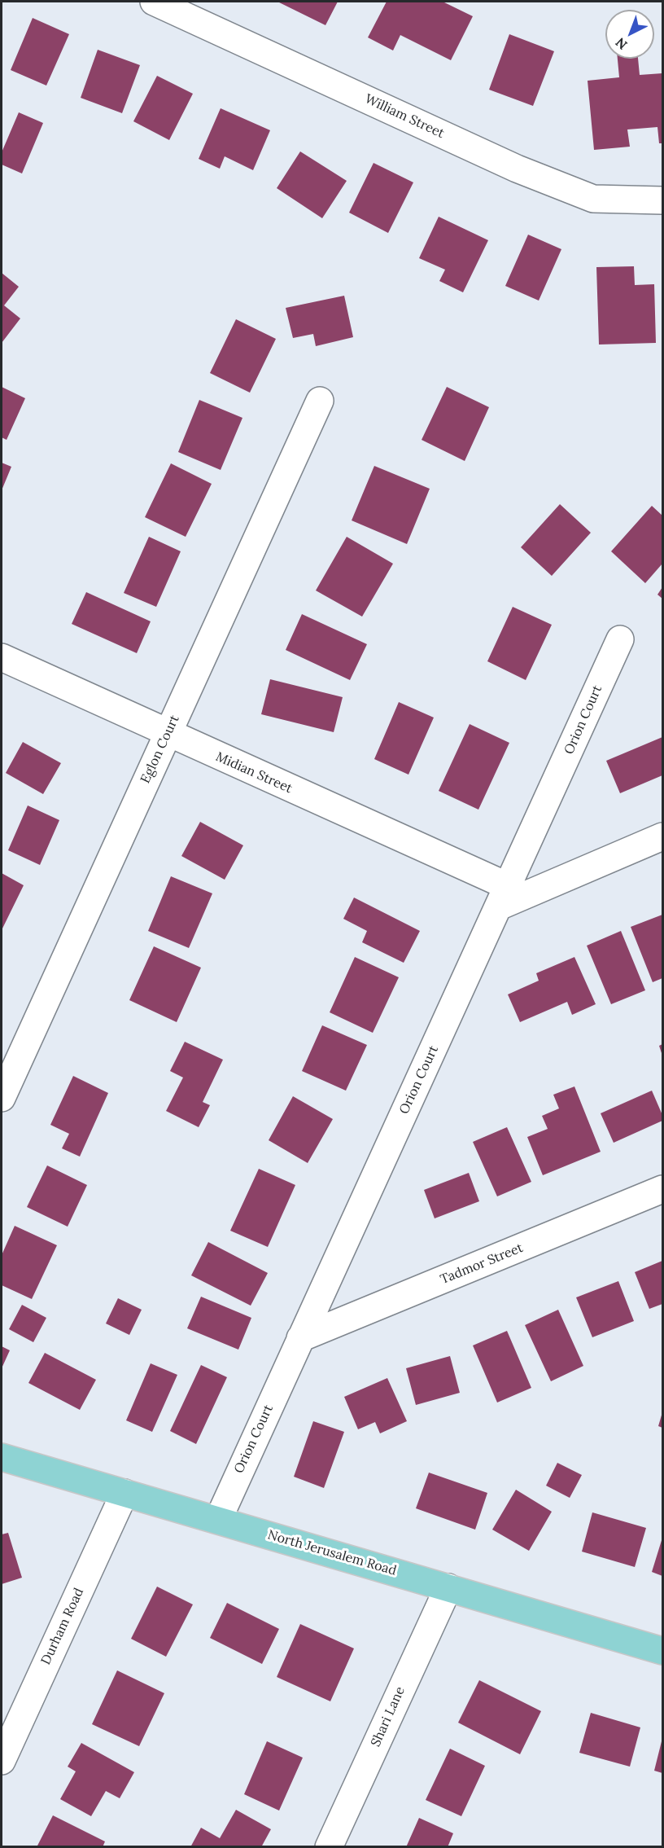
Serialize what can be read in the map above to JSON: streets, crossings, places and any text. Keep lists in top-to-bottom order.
{
  "streets": {
    "main road": ["North Jerusalem Road"],
    "street": [
      "William Street",
      "Orion Court",
      "Eglon Court",
      "Midian Street",
      "Tadmor Street",
      "Durham Road",
      "Shari Lane"
    ]
  },
  "crossings": [
    ["Orion Court", "Midian Street"],
    ["Orion Court", "Tadmor Street"],
    ["Orion Court", "North Jerusalem Road"],
    ["Eglon Court", "Midian Street"],
    ["North Jerusalem Road", "Durham Road"],
    ["North Jerusalem Road", "Shari Lane"]
  ],
  "north": "bottom left"
}
